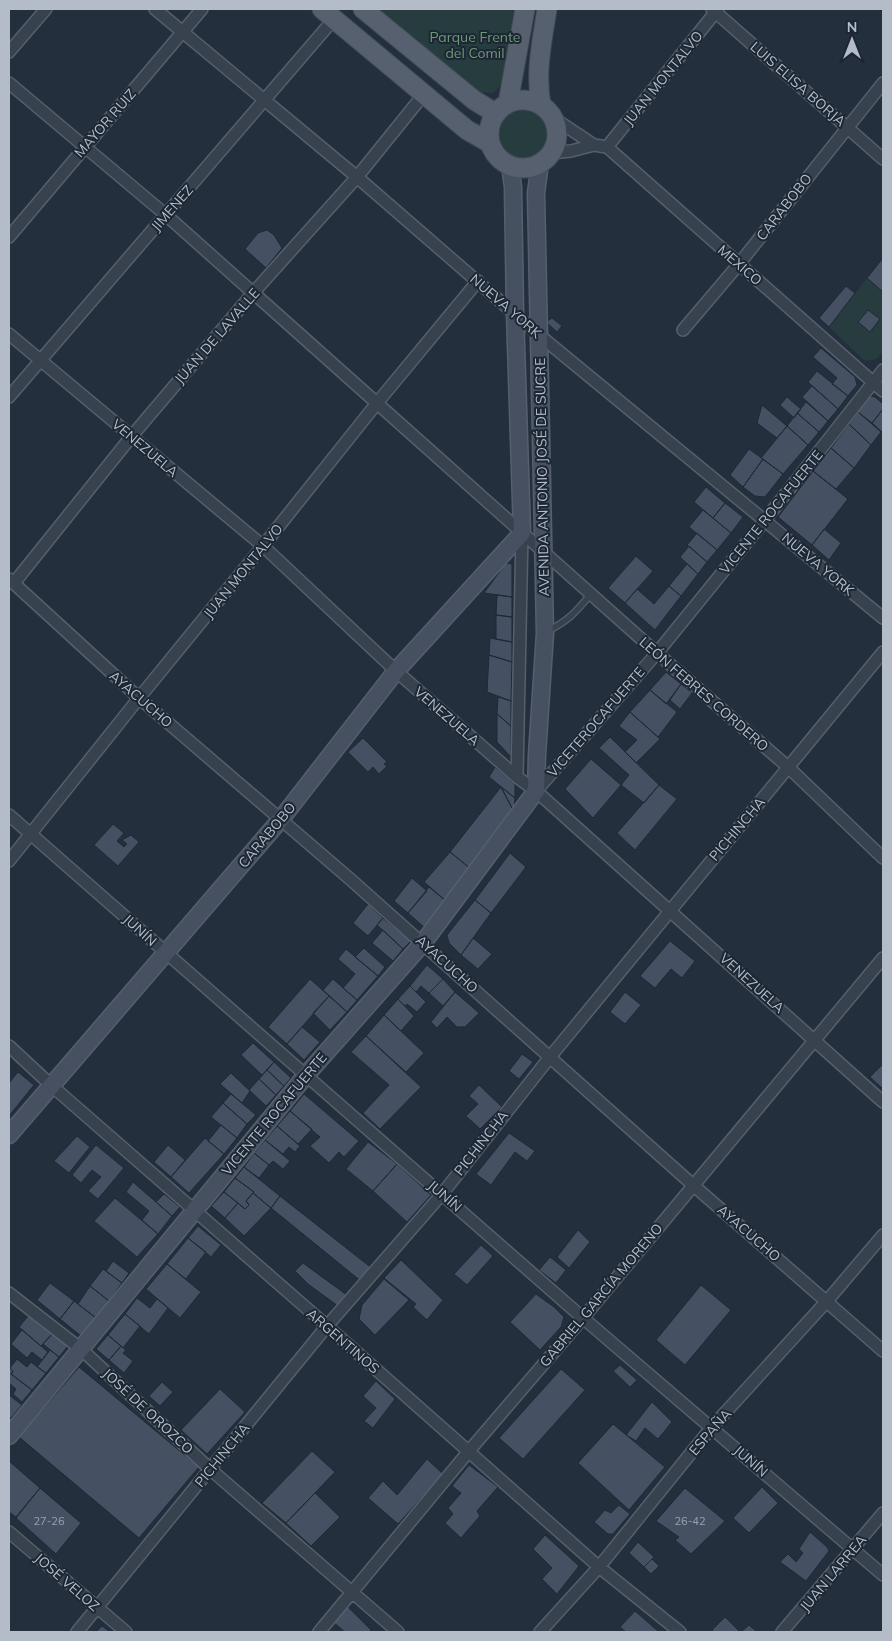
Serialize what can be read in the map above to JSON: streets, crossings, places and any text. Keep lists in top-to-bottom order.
{
  "streets": {
    "main road": ["CARABOBO", "AVENIDA ANTONIO JOSÉ DE SUCRE", "VICENTE ROCAFUERTE"],
    "street": [
      "JUAN MONTALVO",
      "LUIS ELISA BORJA",
      "MAYOR RUIZ",
      "JIMENEZ",
      "MEXICO",
      "NUEVA YORK",
      "JUAN DE LAVALLE",
      "VENEZUELA",
      "LEÓN FEBRES CORDERO",
      "AYACUCHO",
      "VICETEROCAFUERTE",
      "PICHINCHA",
      "JUNÍN",
      "GABRIEL GARCÍA MORENO",
      "ARGENTINOS",
      "JOSÉ DE OROZCO",
      "ESPAÑA",
      "JUAN LARREA",
      "JOSÉ VELOZ"
    ]
  },
  "crossings": [
    ["JUAN MONTALVO", "LUIS ELISA BORJA"],
    ["JUAN MONTALVO", "MEXICO"],
    ["JUAN MONTALVO", "NUEVA YORK"],
    ["JUAN MONTALVO", "VENEZUELA"],
    ["JUAN MONTALVO", "LEÓN FEBRES CORDERO"],
    ["JUAN MONTALVO", "AYACUCHO"],
    ["JUAN MONTALVO", "JUNÍN"],
    ["LUIS ELISA BORJA", "CARABOBO"],
    ["MAYOR RUIZ", "NUEVA YORK"],
    ["MAYOR RUIZ", "LEÓN FEBRES CORDERO"],
    ["CARABOBO", "MEXICO"],
    ["CARABOBO", "VENEZUELA"],
    ["CARABOBO", "AVENIDA ANTONIO JOSÉ DE SUCRE"],
    ["CARABOBO", "LEÓN FEBRES CORDERO"],
    ["CARABOBO", "AYACUCHO"],
    ["CARABOBO", "JUNÍN"],
    ["CARABOBO", "ARGENTINOS"],
    ["JIMENEZ", "NUEVA YORK"],
    ["JIMENEZ", "VENEZUELA"],
    ["JIMENEZ", "LEÓN FEBRES CORDERO"],
    ["MEXICO", "VICENTE ROCAFUERTE"],
    ["NUEVA YORK", "JUAN DE LAVALLE"],
    ["NUEVA YORK", "AVENIDA ANTONIO JOSÉ DE SUCRE"],
    ["NUEVA YORK", "VICENTE ROCAFUERTE"],
    ["JUAN DE LAVALLE", "VENEZUELA"],
    ["JUAN DE LAVALLE", "LEÓN FEBRES CORDERO"],
    ["JUAN DE LAVALLE", "AYACUCHO"],
    ["VENEZUELA", "AVENIDA ANTONIO JOSÉ DE SUCRE"],
    ["VENEZUELA", "VICENTE ROCAFUERTE"],
    ["VENEZUELA", "VICETEROCAFUERTE"],
    ["VENEZUELA", "PICHINCHA"],
    ["VENEZUELA", "GABRIEL GARCÍA MORENO"],
    ["AVENIDA ANTONIO JOSÉ DE SUCRE", "VICENTE ROCAFUERTE"],
    ["AVENIDA ANTONIO JOSÉ DE SUCRE", "LEÓN FEBRES CORDERO"],
    ["AVENIDA ANTONIO JOSÉ DE SUCRE", "VICETEROCAFUERTE"],
    ["VICENTE ROCAFUERTE", "LEÓN FEBRES CORDERO"],
    ["VICENTE ROCAFUERTE", "AYACUCHO"],
    ["VICENTE ROCAFUERTE", "VICETEROCAFUERTE"],
    ["VICENTE ROCAFUERTE", "JUNÍN"],
    ["VICENTE ROCAFUERTE", "ARGENTINOS"],
    ["VICENTE ROCAFUERTE", "JOSÉ DE OROZCO"],
    ["LEÓN FEBRES CORDERO", "VICETEROCAFUERTE"],
    ["LEÓN FEBRES CORDERO", "PICHINCHA"],
    ["AYACUCHO", "PICHINCHA"],
    ["AYACUCHO", "GABRIEL GARCÍA MORENO"],
    ["AYACUCHO", "ESPAÑA"],
    ["PICHINCHA", "JUNÍN"],
    ["PICHINCHA", "ARGENTINOS"],
    ["PICHINCHA", "JOSÉ DE OROZCO"],
    ["PICHINCHA", "JOSÉ VELOZ"],
    ["JUNÍN", "GABRIEL GARCÍA MORENO"],
    ["JUNÍN", "ESPAÑA"],
    ["JUNÍN", "JUAN LARREA"],
    ["GABRIEL GARCÍA MORENO", "ARGENTINOS"],
    ["GABRIEL GARCÍA MORENO", "JOSÉ DE OROZCO"],
    ["ARGENTINOS", "ESPAÑA"]
  ],
  "parks": ["Parque Frente del Comil"],
  "house_numbers": ["27-26", "26-42"],
  "north": "top"
}
